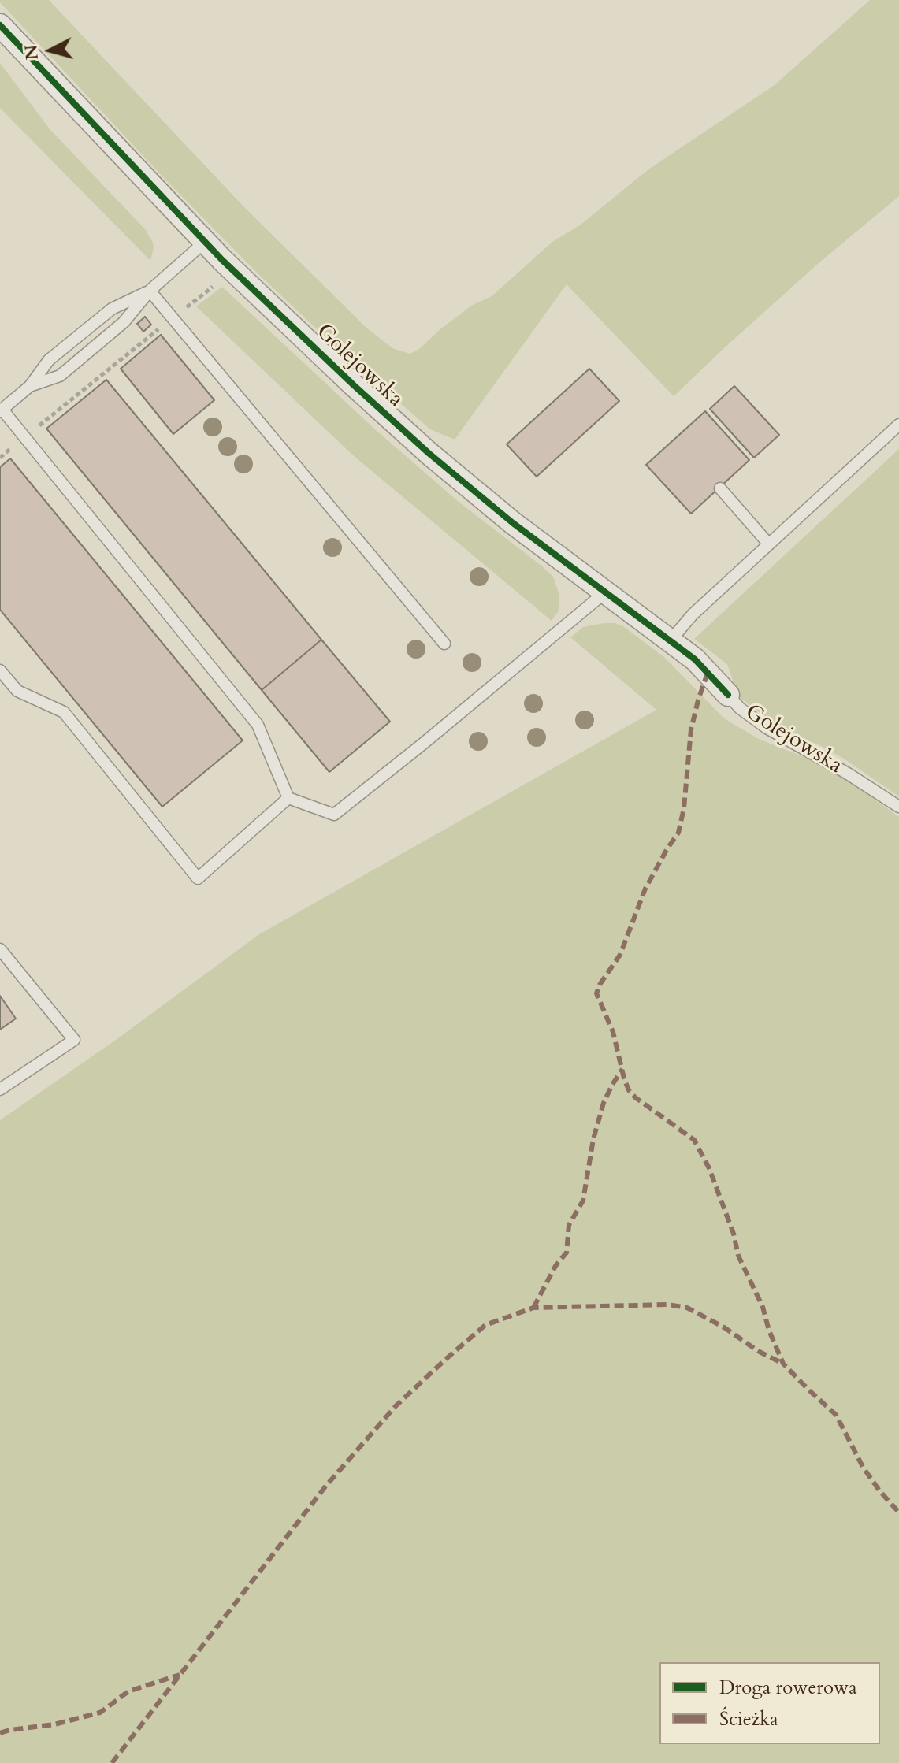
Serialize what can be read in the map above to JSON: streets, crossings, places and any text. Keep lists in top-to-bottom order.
{
  "streets": {
    "street": ["Golejowska"]
  },
  "legend": ["Droga rowerowa", "Ścieżka"],
  "north": "left"
}
